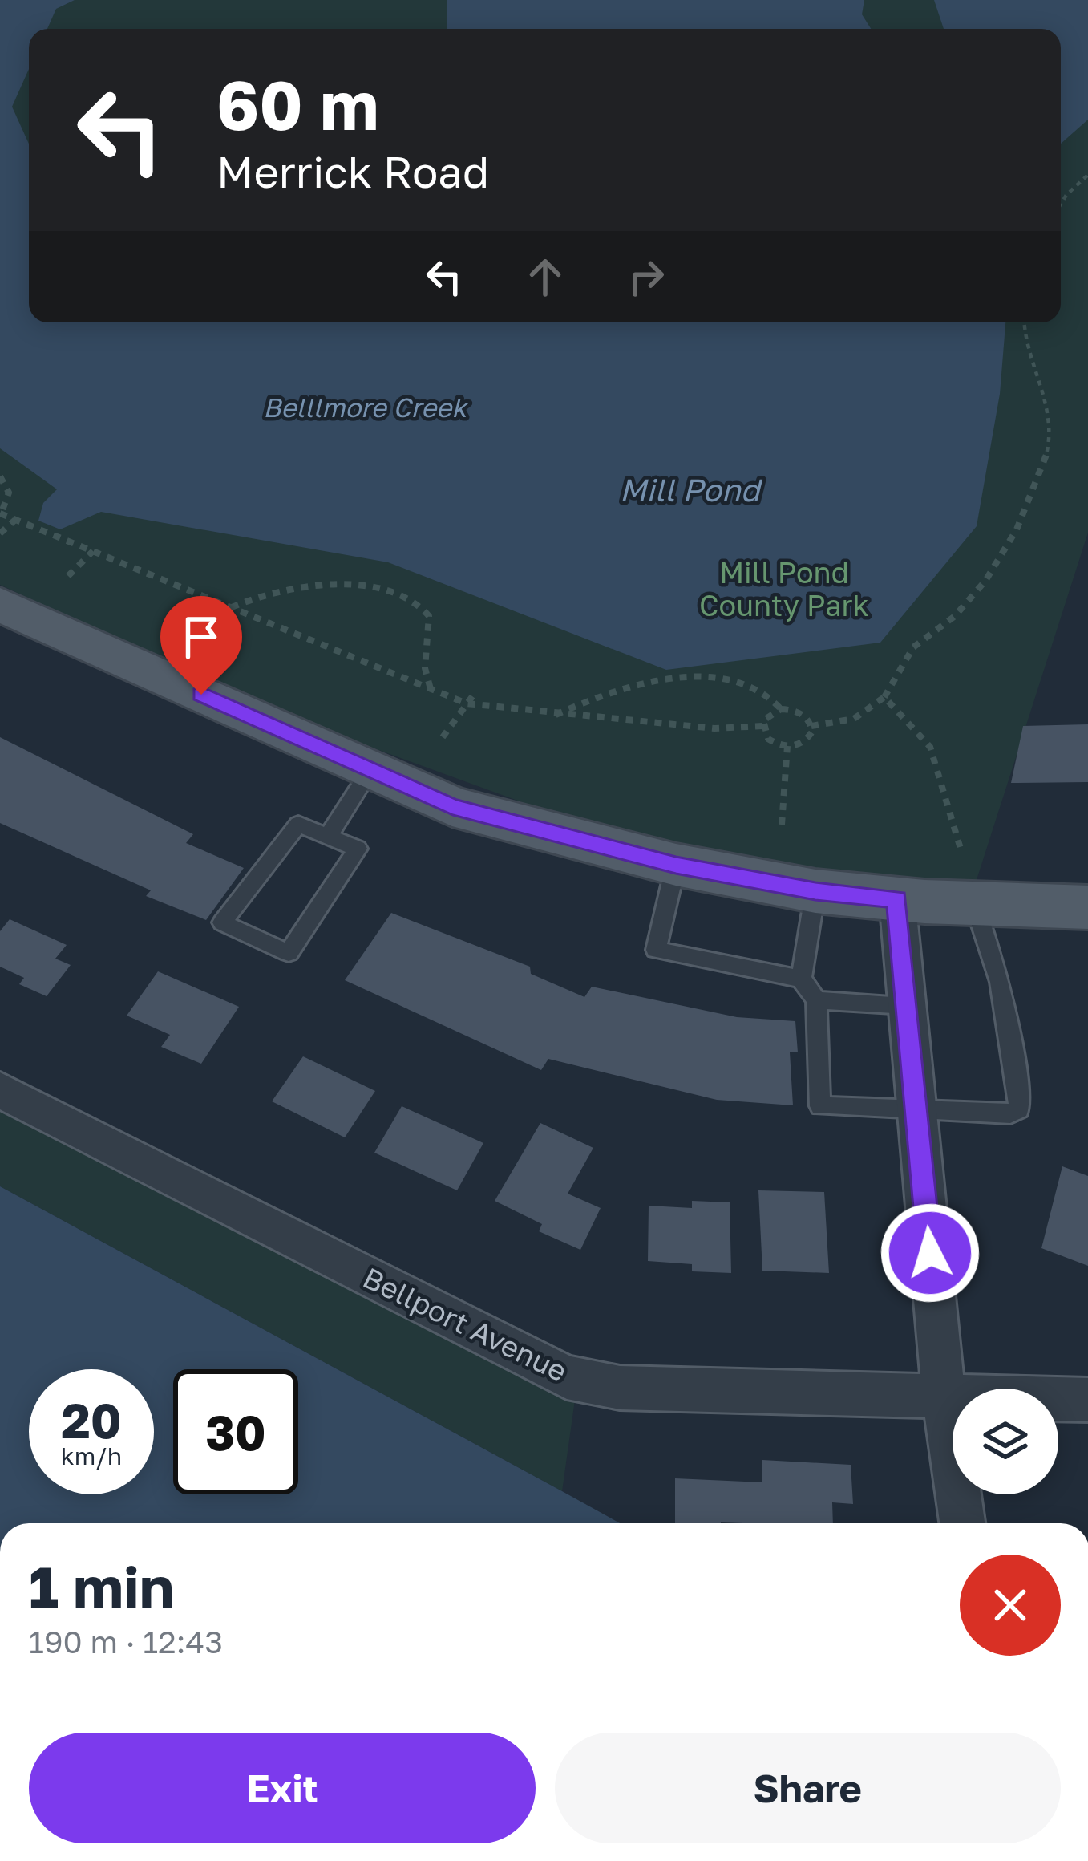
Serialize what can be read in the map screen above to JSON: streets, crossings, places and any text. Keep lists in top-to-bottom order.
{
  "streets": {
    "street": ["Bellport Avenue"]
  },
  "water": ["Belllmore Creek", "Mill Pond"],
  "parks": ["Mill Pond County Park"],
  "page": {
    "turn": ["60 m", "Merrick Road"],
    "speed": "20 km/h",
    "limit": "30",
    "heading": ["1 min", "190 m · 12:43"],
    "buttons": ["Exit", "Share"]
  }
}
